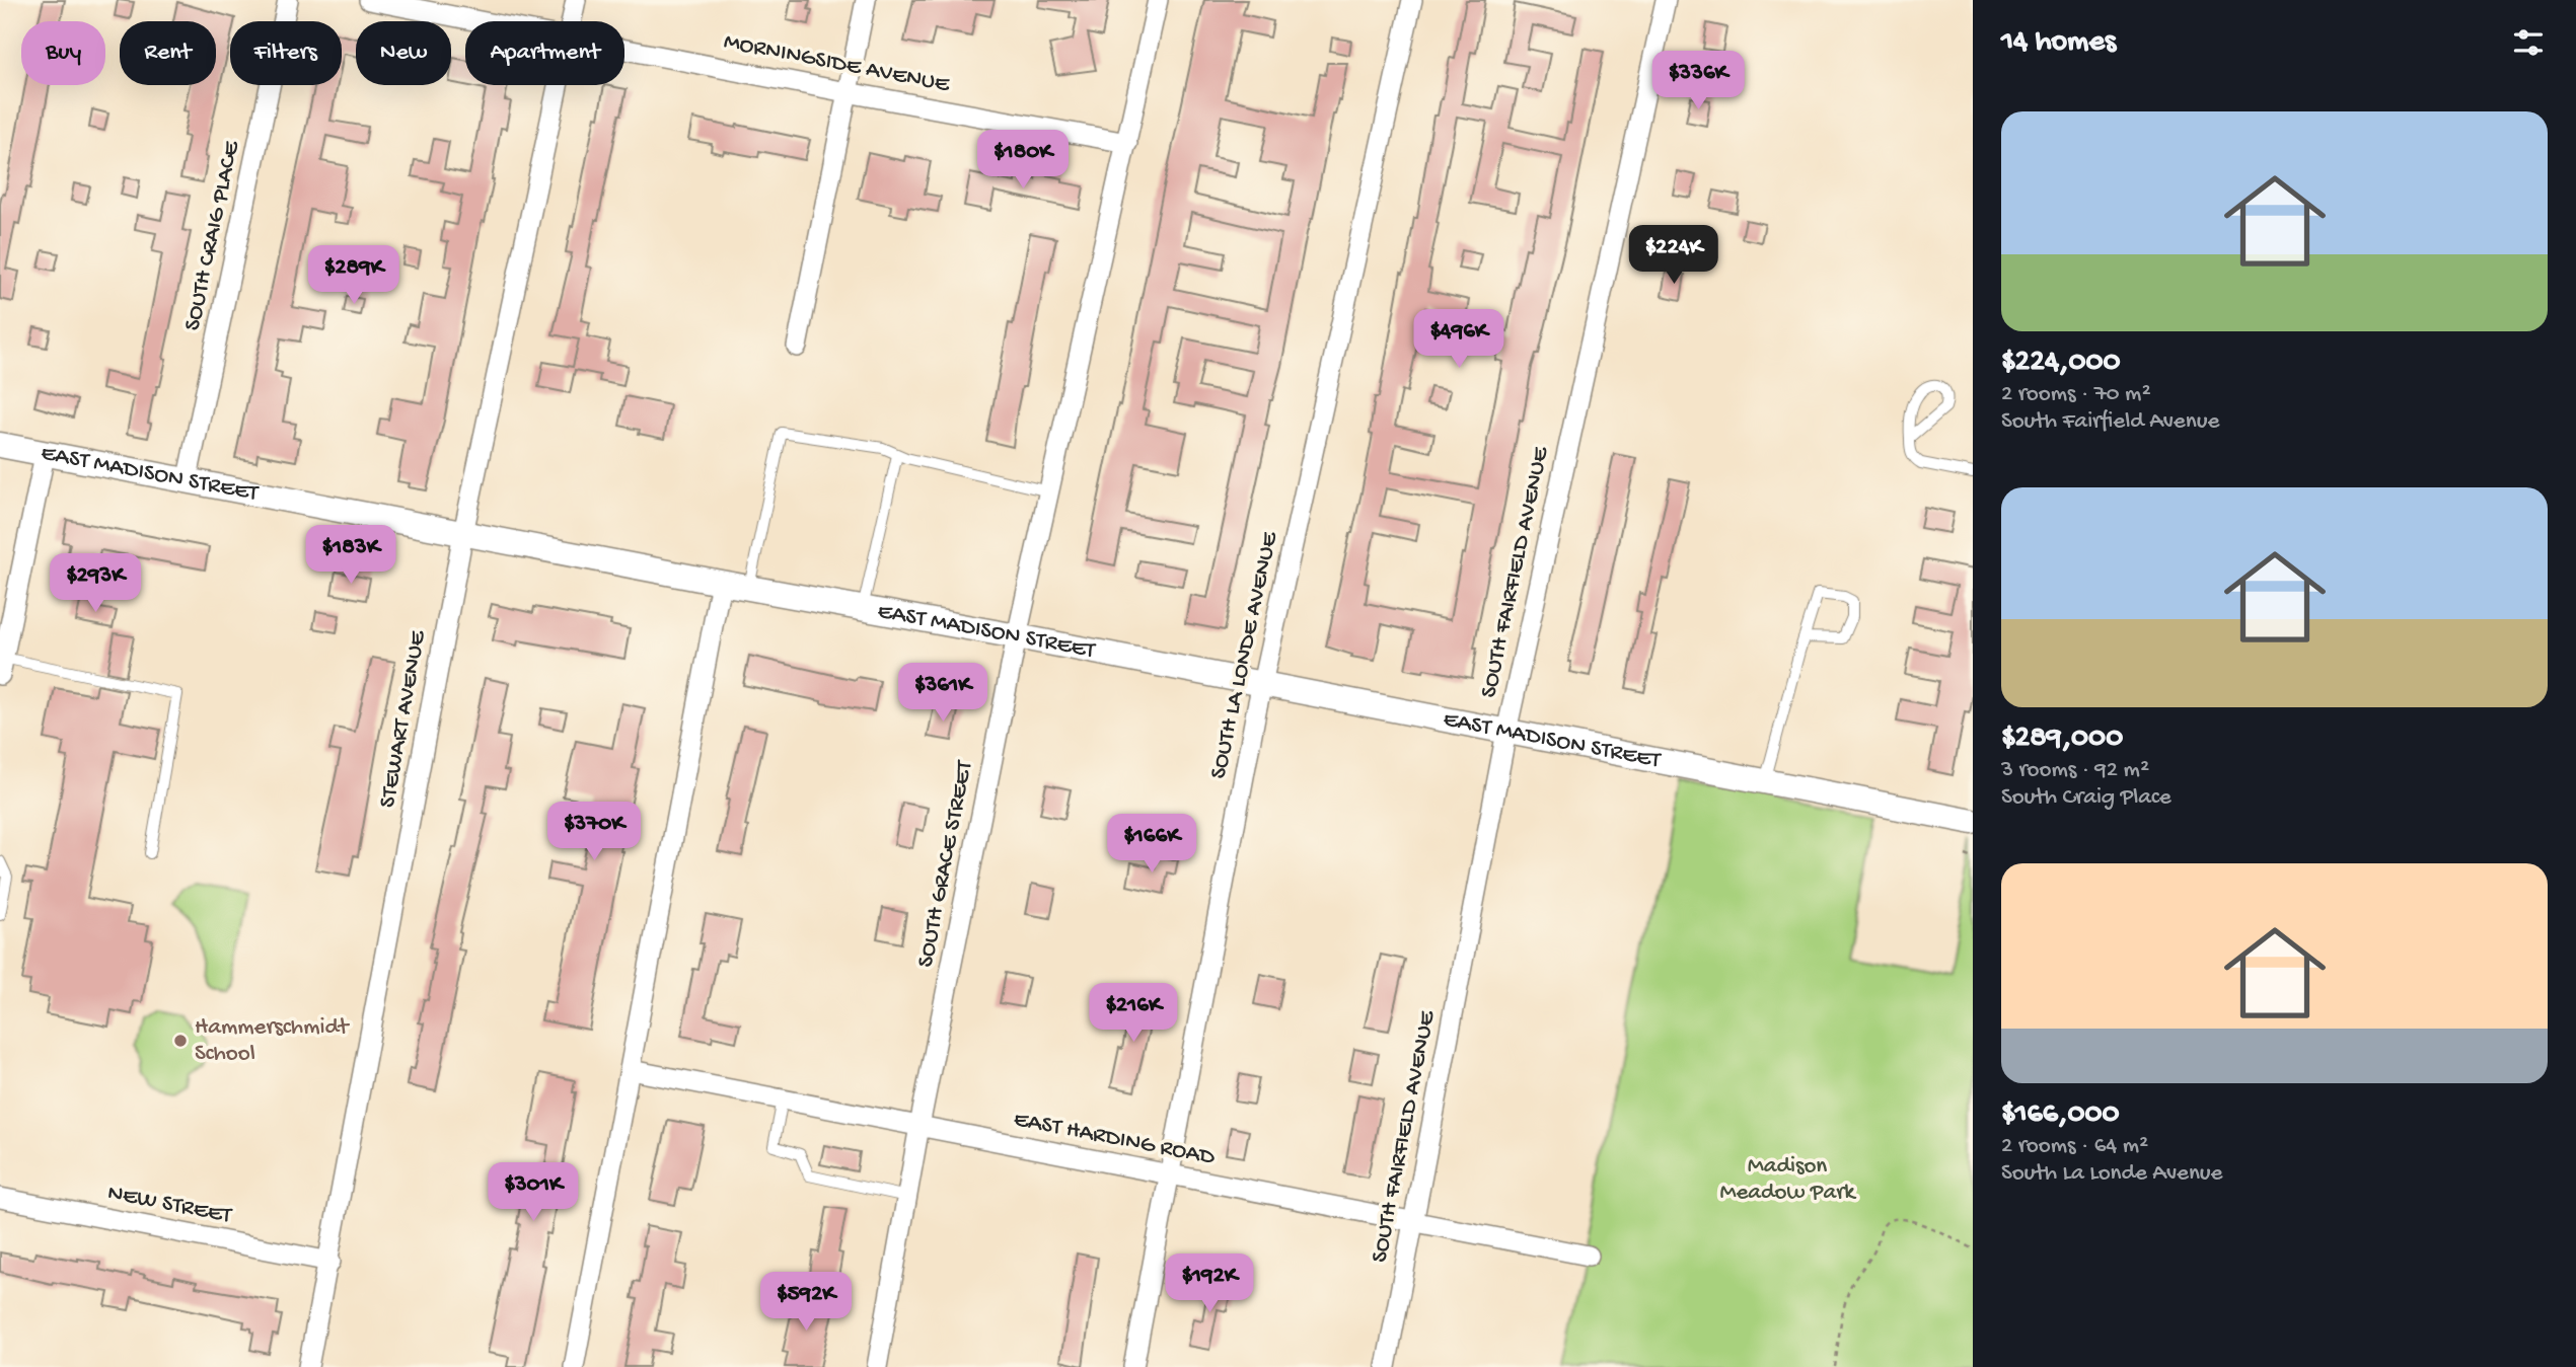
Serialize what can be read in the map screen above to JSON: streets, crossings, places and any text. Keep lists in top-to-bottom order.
{
  "streets": {
    "street": [
      "MORNINGSIDE AVENUE",
      "SOUTH CRAIG PLACE",
      "EAST MADISON STREET",
      "SOUTH FAIRFIELD AVENUE",
      "SOUTH LA LONDE AVENUE",
      "STEWART AVENUE",
      "SOUTH GRACE STREET",
      "EAST HARDING ROAD",
      "NEW STREET"
    ]
  },
  "crossings": [
    ["MORNINGSIDE AVENUE", "SOUTH GRACE STREET"],
    ["SOUTH CRAIG PLACE", "EAST MADISON STREET"],
    ["EAST MADISON STREET", "SOUTH FAIRFIELD AVENUE"],
    ["EAST MADISON STREET", "SOUTH LA LONDE AVENUE"],
    ["EAST MADISON STREET", "STEWART AVENUE"],
    ["EAST MADISON STREET", "SOUTH GRACE STREET"],
    ["SOUTH FAIRFIELD AVENUE", "EAST HARDING ROAD"],
    ["SOUTH LA LONDE AVENUE", "EAST HARDING ROAD"],
    ["STEWART AVENUE", "NEW STREET"],
    ["SOUTH GRACE STREET", "EAST HARDING ROAD"]
  ],
  "parks": ["Madison Meadow Park"],
  "places": ["Hammerschmidt School"],
  "page": {
    "heading": "14 homes",
    "chip": [
      "Buy",
      "Rent",
      "Filters",
      "New",
      "Apartment"
    ],
    "price": [
      "$336K",
      "$180K",
      "$224K",
      "$289K",
      "$496K",
      "$183K",
      "$293K",
      "$361K",
      "$370K",
      "$166K",
      "$216K",
      "$301K",
      "$192K",
      "$592K"
    ],
    "list": [
      {
        "name": "$224,000",
        "note": "2 rooms · 70 m² · South Fairfield Avenue"
      },
      {
        "name": "$289,000",
        "note": "3 rooms · 92 m² · South Craig Place"
      },
      {
        "name": "$166,000",
        "note": "2 rooms · 64 m² · South La Londe Avenue"
      }
    ]
  }
}
